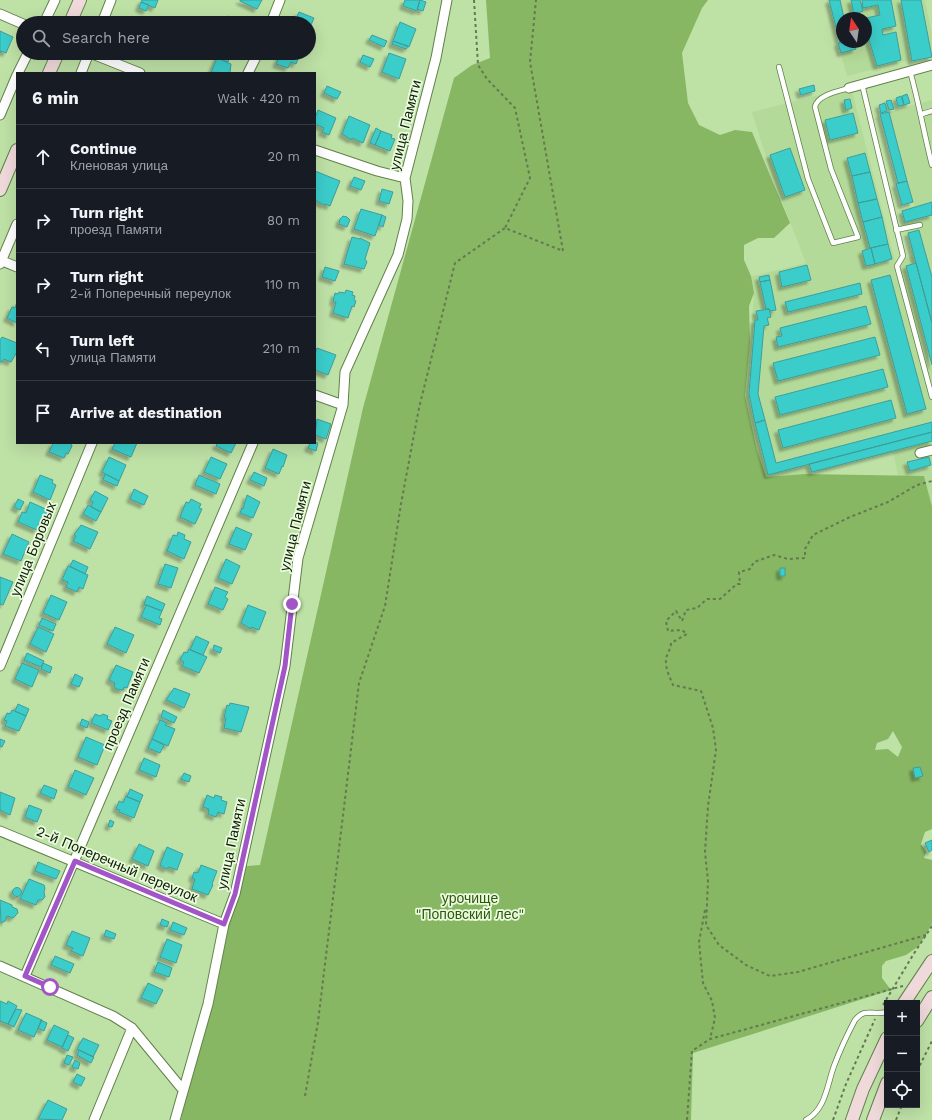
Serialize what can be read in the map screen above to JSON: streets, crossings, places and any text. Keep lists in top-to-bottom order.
{
  "streets": {
    "street": [
      "улица Памяти",
      "улица Боровых",
      "проезд Памяти",
      "2-й Поперечный переулок"
    ]
  },
  "crossings": [
    ["улица Памяти", "2-й Поперечный переулок"],
    ["проезд Памяти", "2-й Поперечный переулок"]
  ],
  "parks": ["урочище \"Поповский лес\""],
  "north": "top",
  "page": {
    "search": "Search here",
    "heading": ["6 min", "Walk · 420 m"],
    "list": [
      ["Continue", "Кленовая улица", "20 m"],
      ["Turn right", "проезд Памяти", "80 m"],
      ["Turn right", "2-й Поперечный переулок", "110 m"],
      ["Turn left", "улица Памяти", "210 m"],
      "Arrive at destination"
    ],
    "map_buttons": ["+", "−"]
  }
}
